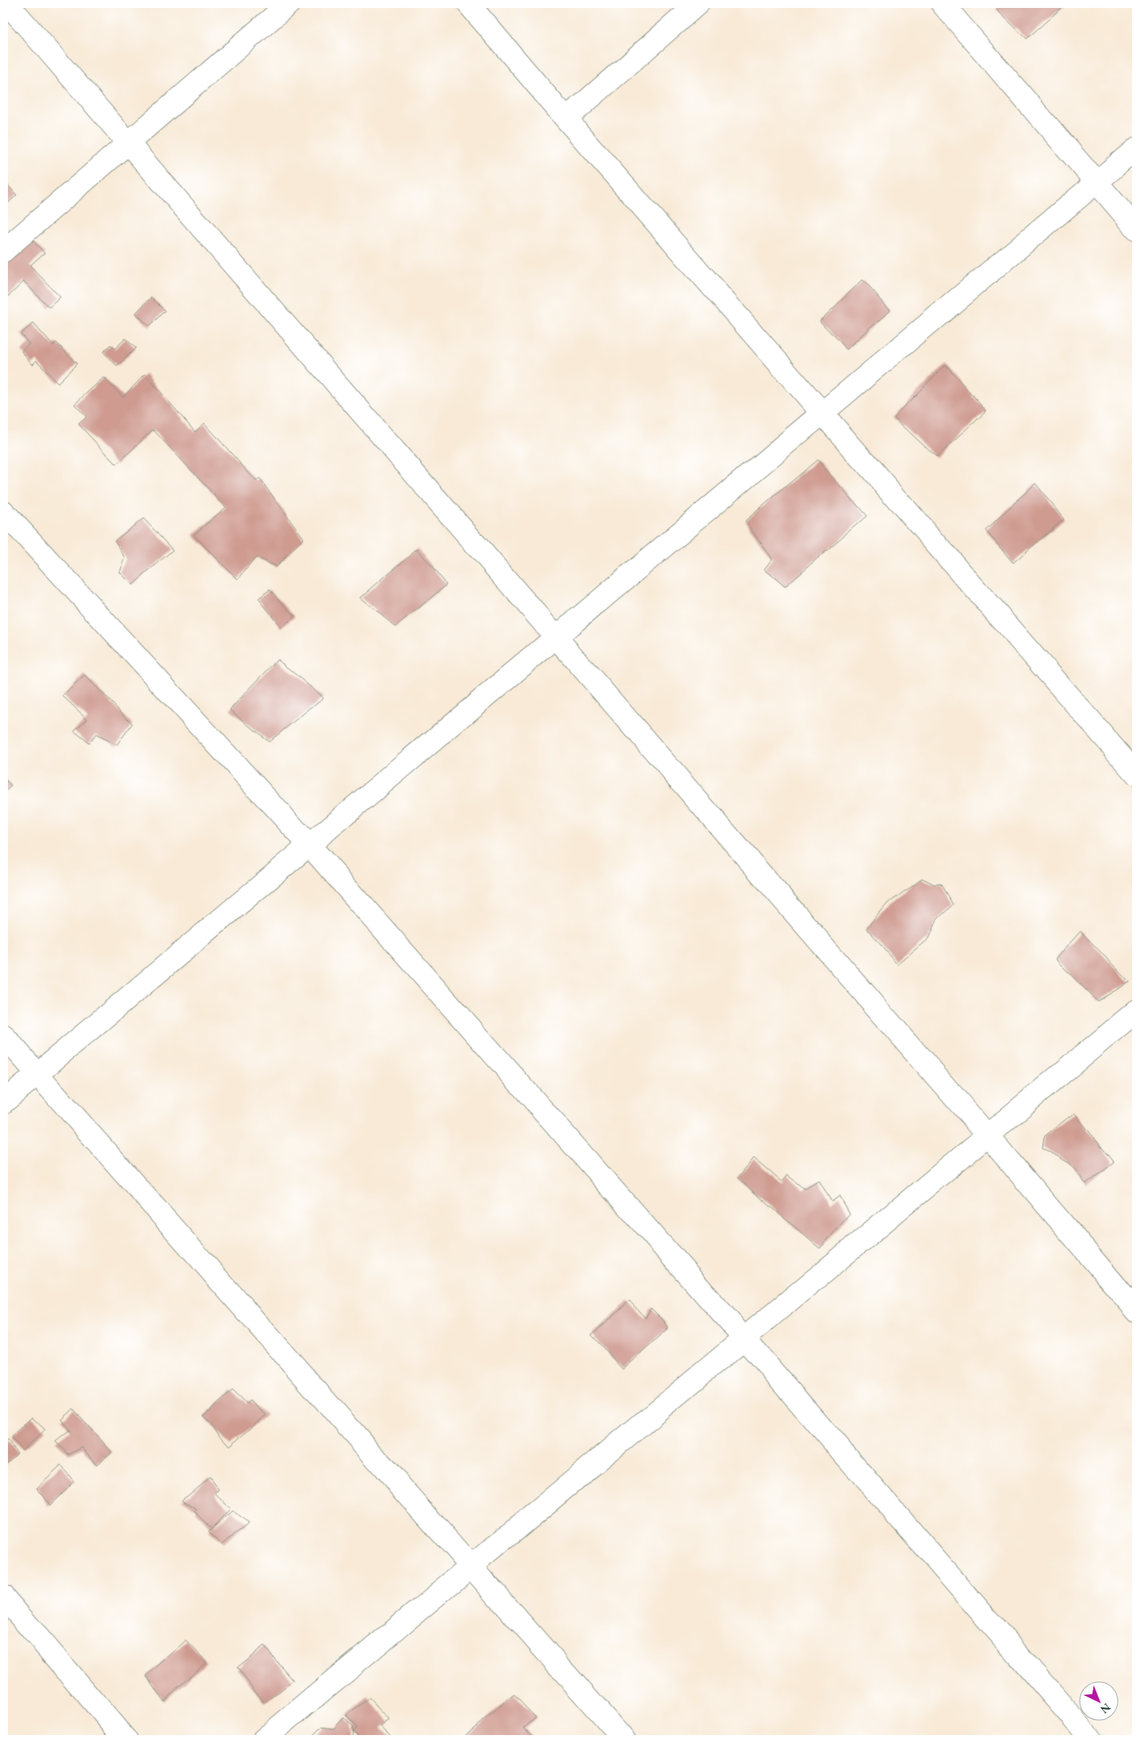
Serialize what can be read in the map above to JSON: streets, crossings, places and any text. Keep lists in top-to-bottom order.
{
  "north": "bottom right"
}
